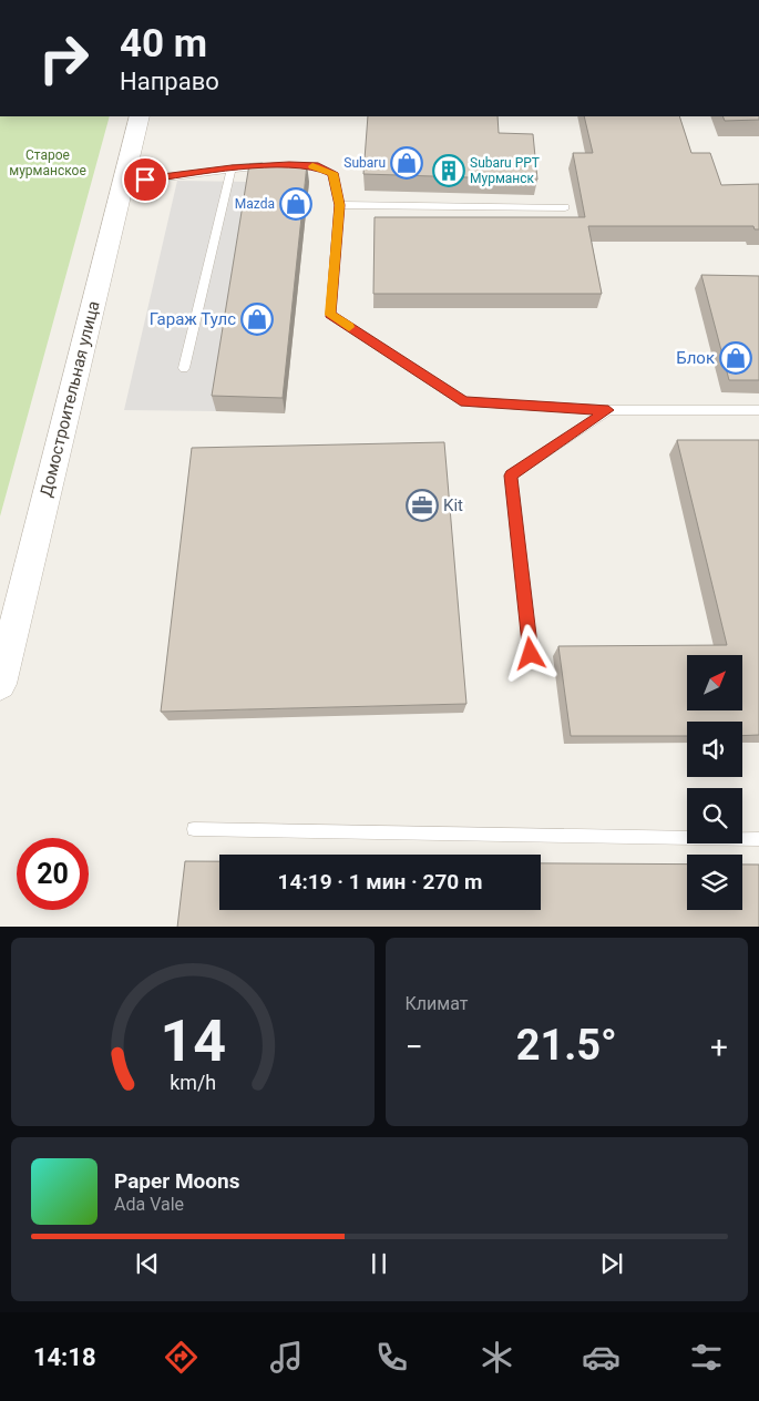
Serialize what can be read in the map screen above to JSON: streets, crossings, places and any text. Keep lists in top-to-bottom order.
{
  "streets": {
    "street": ["Домостроительная улица"]
  },
  "parks": ["Старое мурманское"],
  "places": {
    "shop": [
      "Subaru",
      "Mazda",
      "Гараж Тулс",
      "Блок"
    ],
    "building": ["Subaru РРТ Мурманск"],
    "office": ["Kit"]
  },
  "north": "top right",
  "page": {
    "turn": ["40 m", "Направо"],
    "limit": "20",
    "trip": "14:19 · 1 мин · 270 m",
    "tile": "Климат",
    "heat": ["−", "21.5°", "+"],
    "song": ["Paper Moons", "Ada Vale"],
    "tabs": "14:18",
    "gauge": ["14", "km/h"]
  }
}
